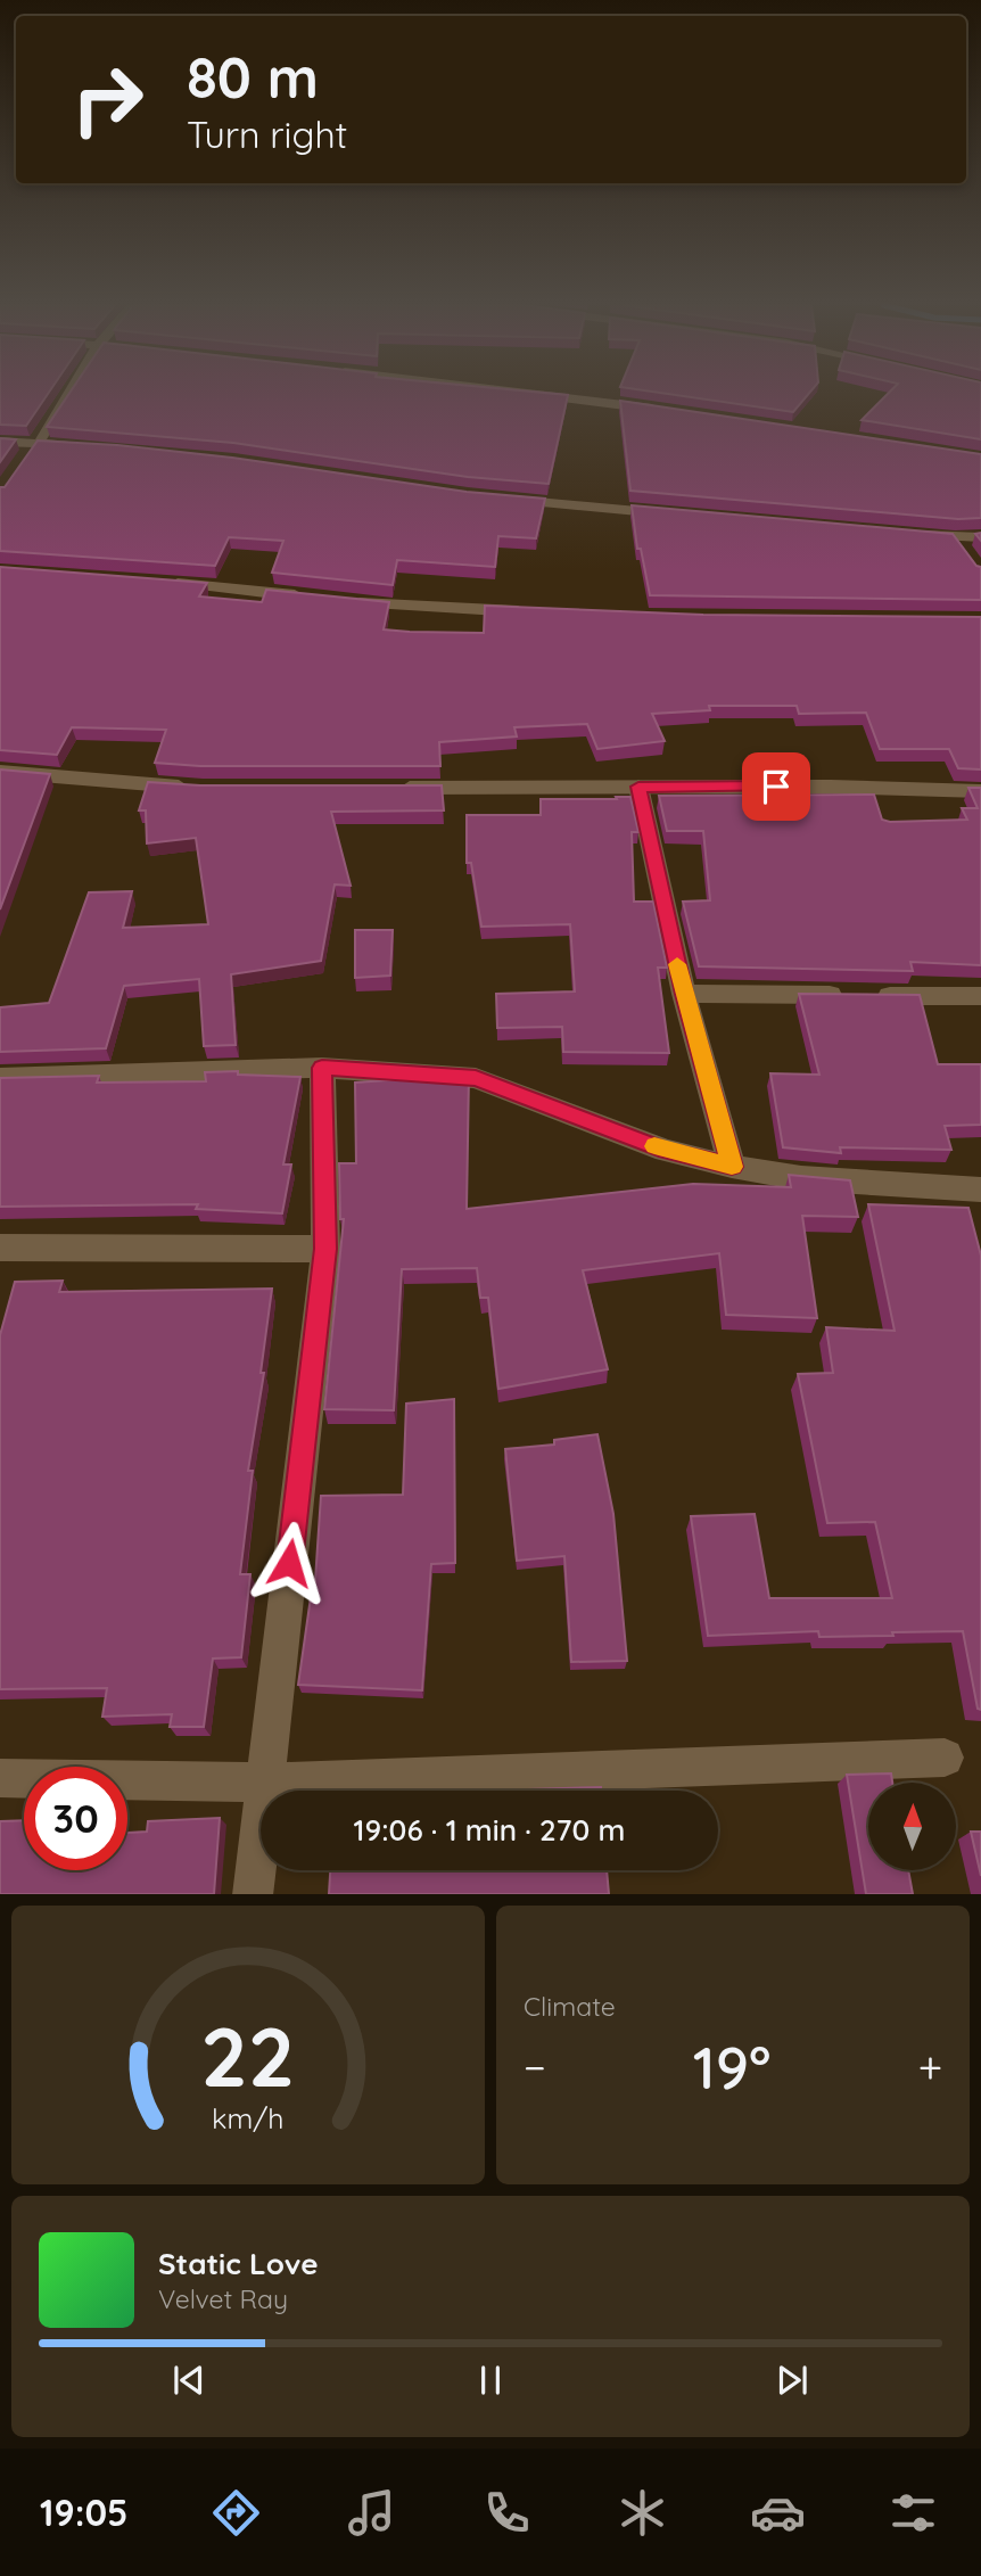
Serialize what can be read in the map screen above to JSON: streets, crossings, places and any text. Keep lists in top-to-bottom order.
{
  "north": "top",
  "page": {
    "turn": ["80 m", "Turn right"],
    "limit": "30",
    "trip": "19:06 · 1 min · 270 m",
    "tile": "Climate",
    "heat": ["−", "19°", "+"],
    "song": ["Static Love", "Velvet Ray"],
    "tabs": "19:05",
    "gauge": ["22", "km/h"]
  }
}
